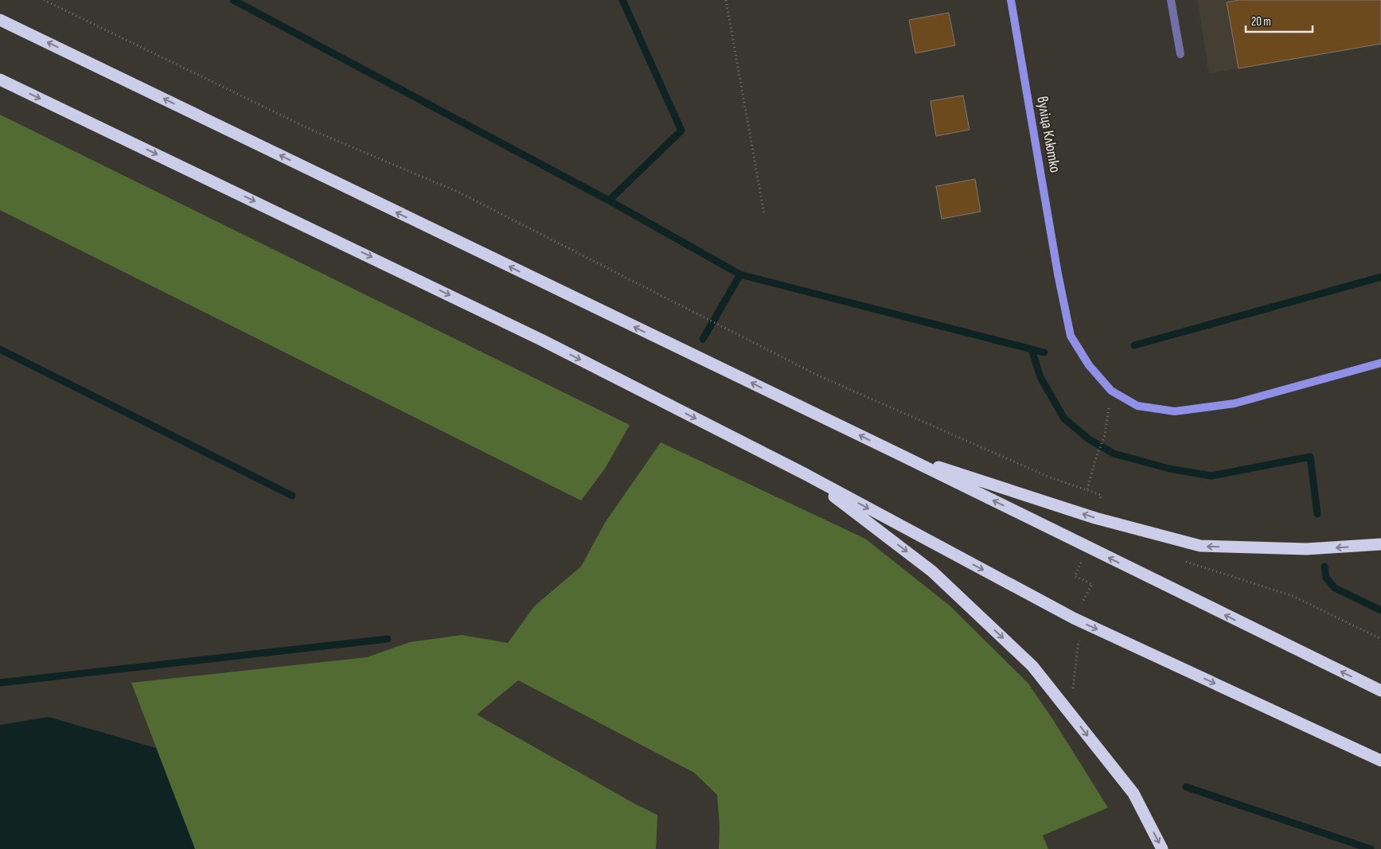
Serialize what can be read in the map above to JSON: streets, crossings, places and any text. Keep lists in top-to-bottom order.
{
  "streets": {
    "street": ["вуліца Клютко"]
  },
  "scale_bar": "20 m"
}
